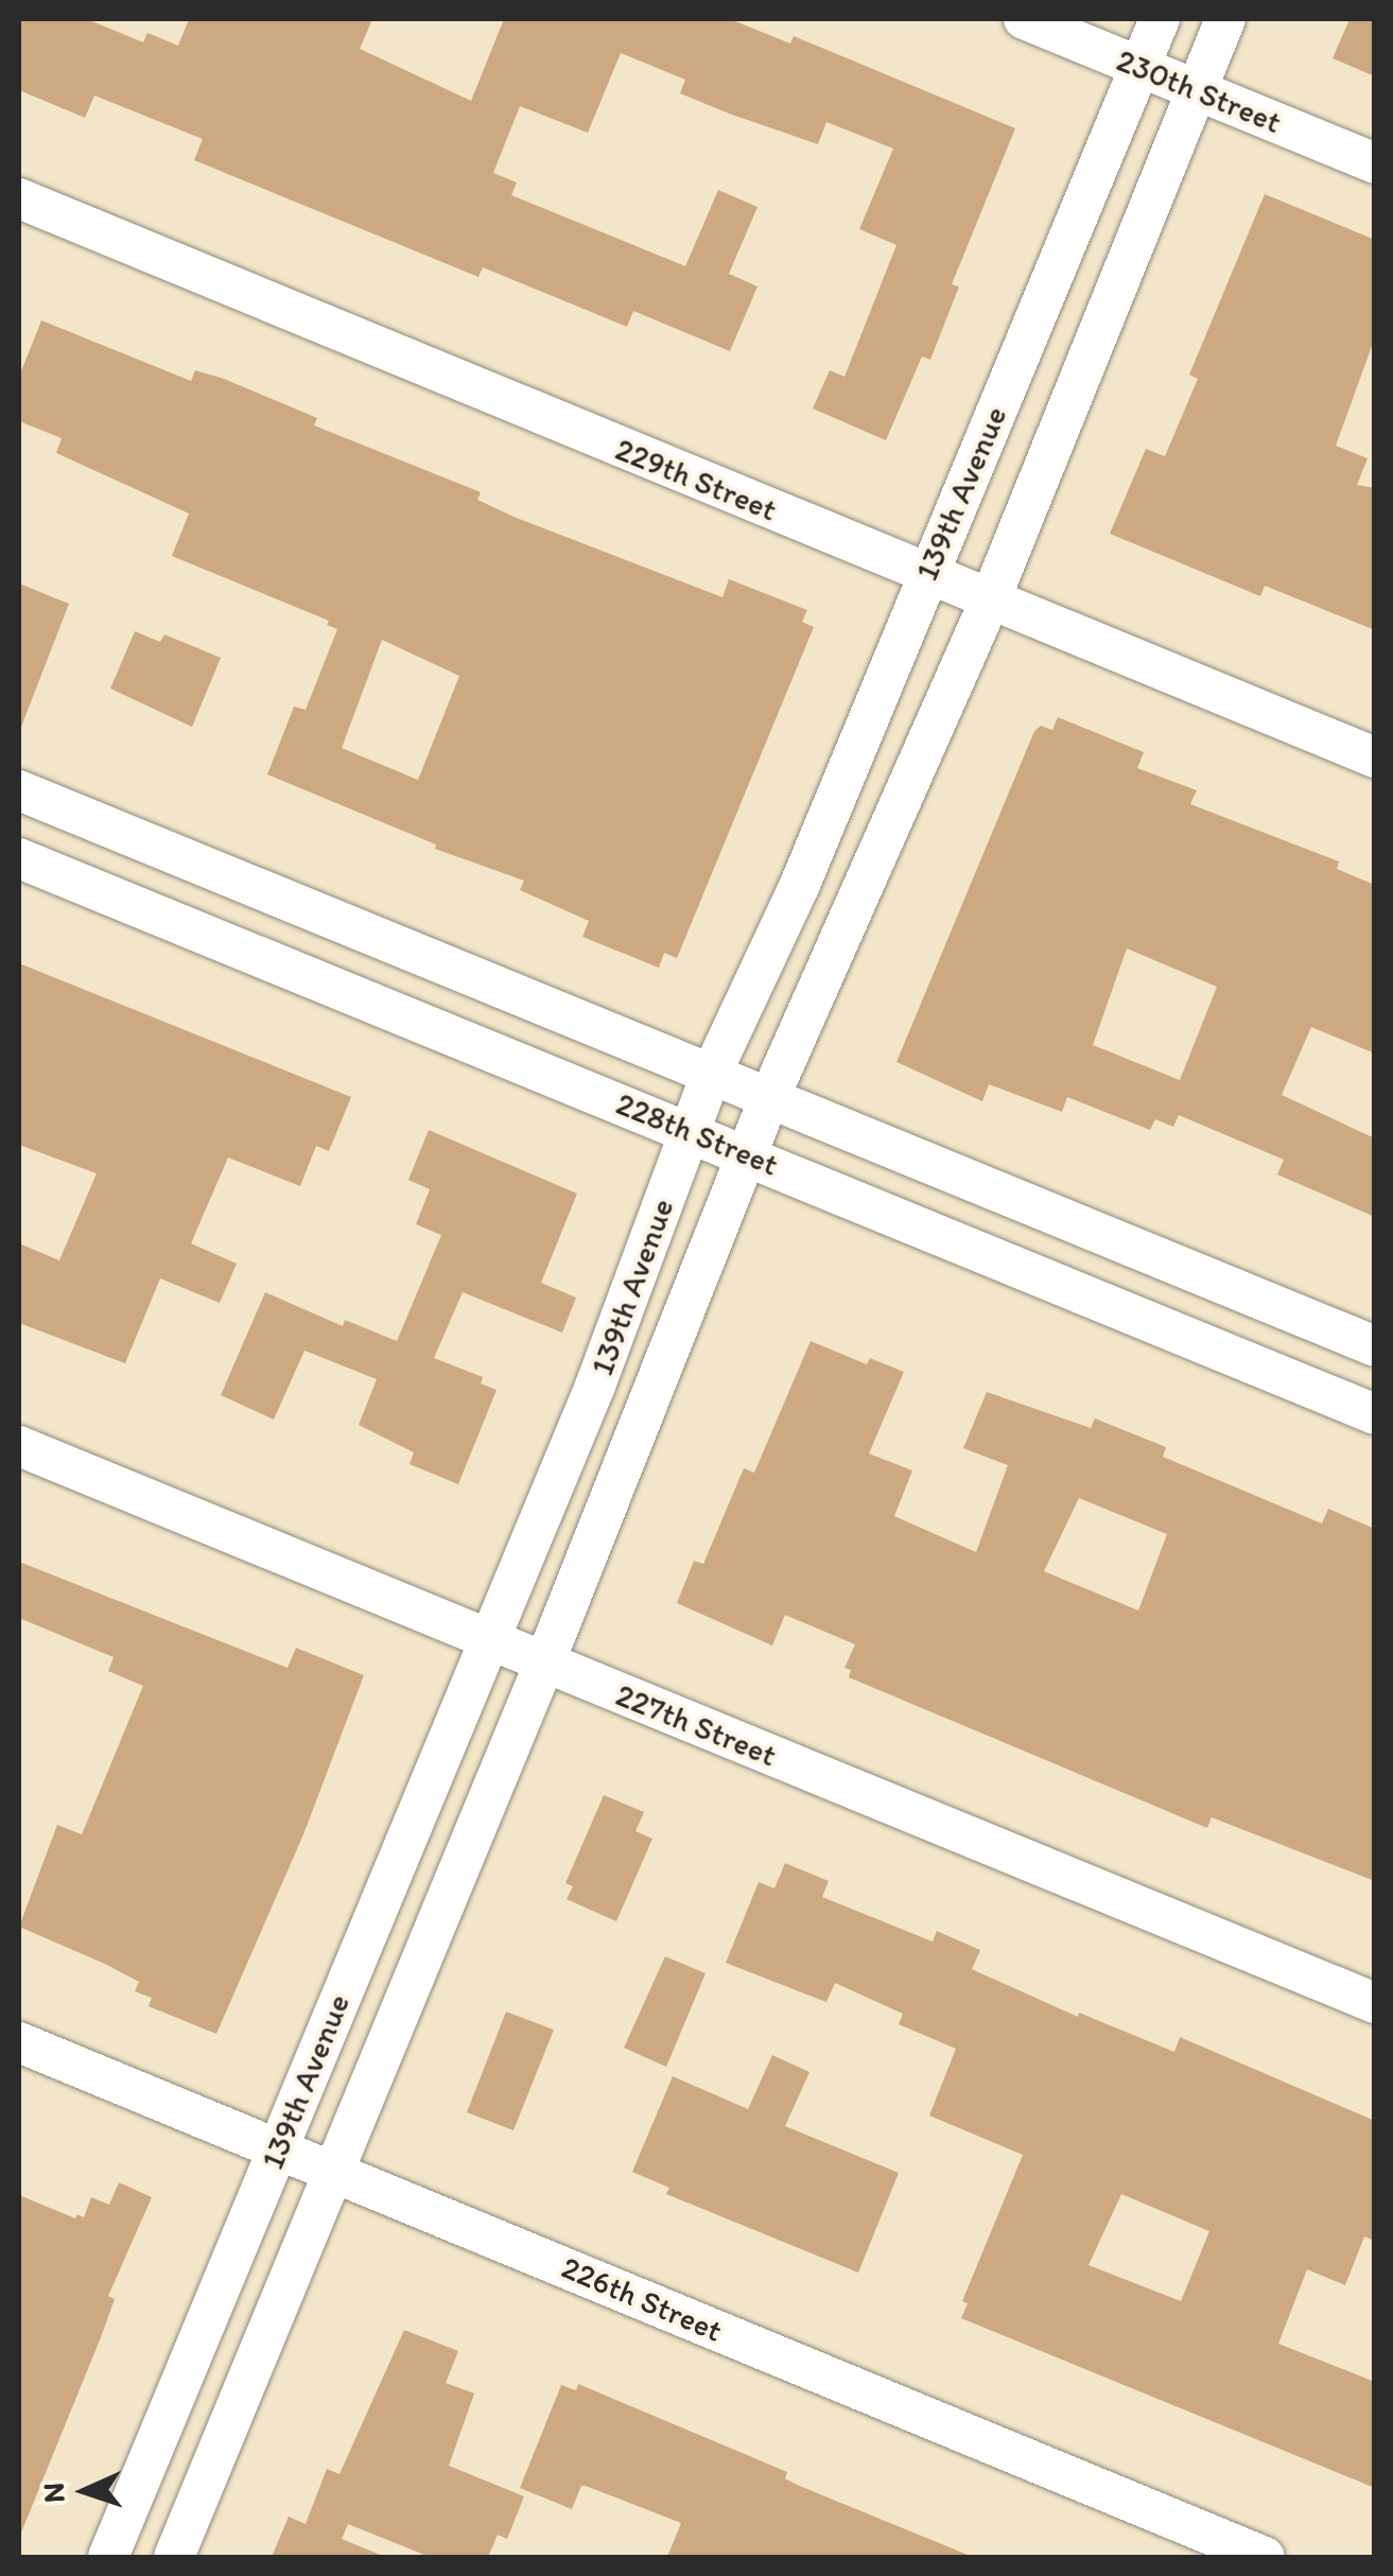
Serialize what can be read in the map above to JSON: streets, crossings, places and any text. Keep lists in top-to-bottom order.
{
  "streets": {
    "street": [
      "230th Street",
      "229th Street",
      "139th Avenue",
      "228th Street",
      "227th Street",
      "226th Street"
    ]
  },
  "crossings": [
    ["230th Street", "139th Avenue"],
    ["229th Street", "139th Avenue"],
    ["139th Avenue", "228th Street"],
    ["139th Avenue", "227th Street"],
    ["139th Avenue", "226th Street"]
  ],
  "north": "left"
}
